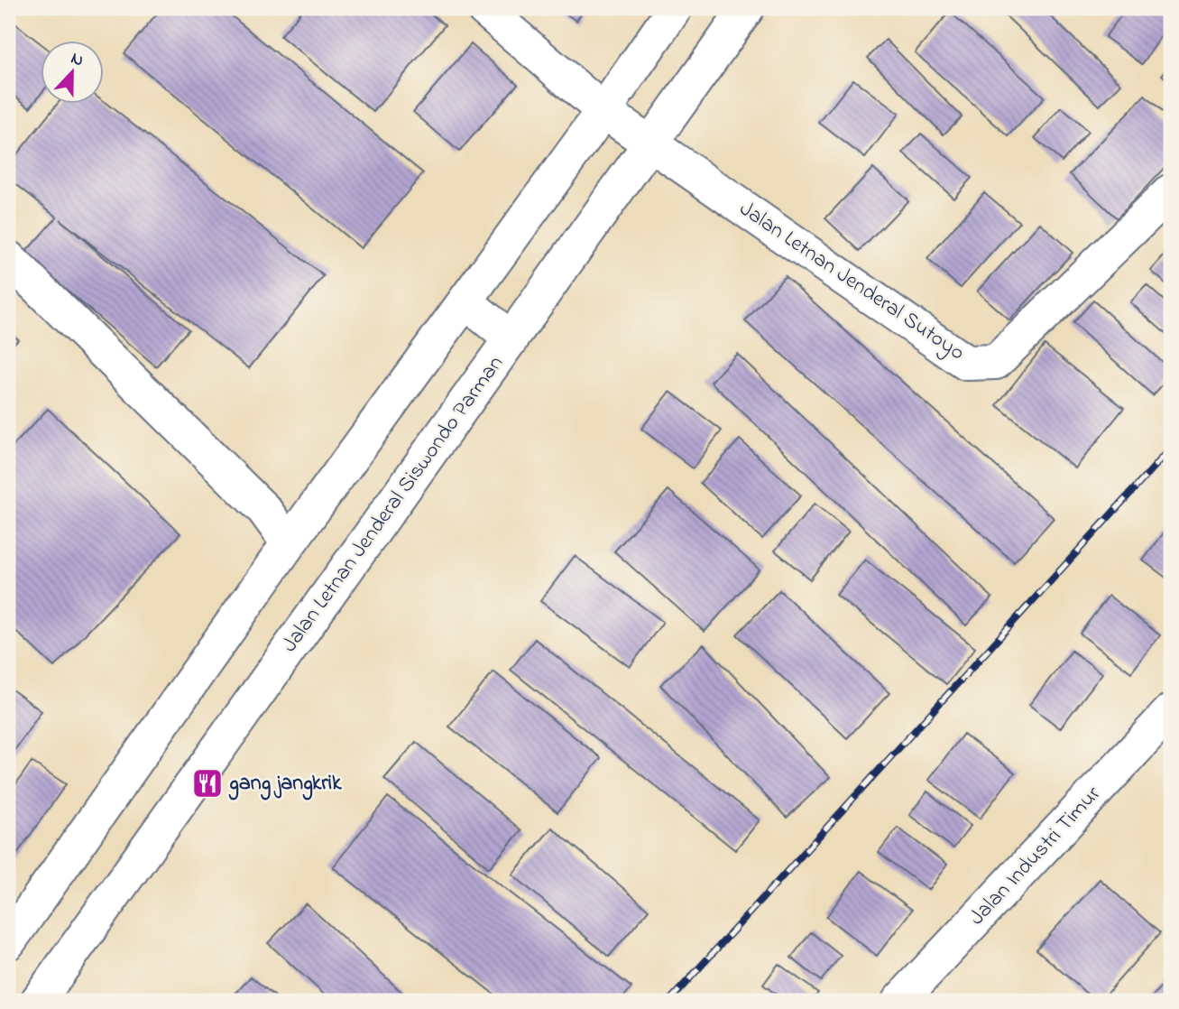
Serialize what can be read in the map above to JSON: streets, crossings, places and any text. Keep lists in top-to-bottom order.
{
  "streets": {
    "main road": ["Jalan Letnan Jenderal Sutoyo", "Jalan Letnan Jenderal Siswondo Parman", "Jalan Industri Timur"]
  },
  "crossings": [
    ["Jalan Letnan Jenderal Sutoyo", "Jalan Letnan Jenderal Siswondo Parman"]
  ],
  "places": {
    "restaurant": ["gang jangkrik"]
  },
  "north": "top"
}
